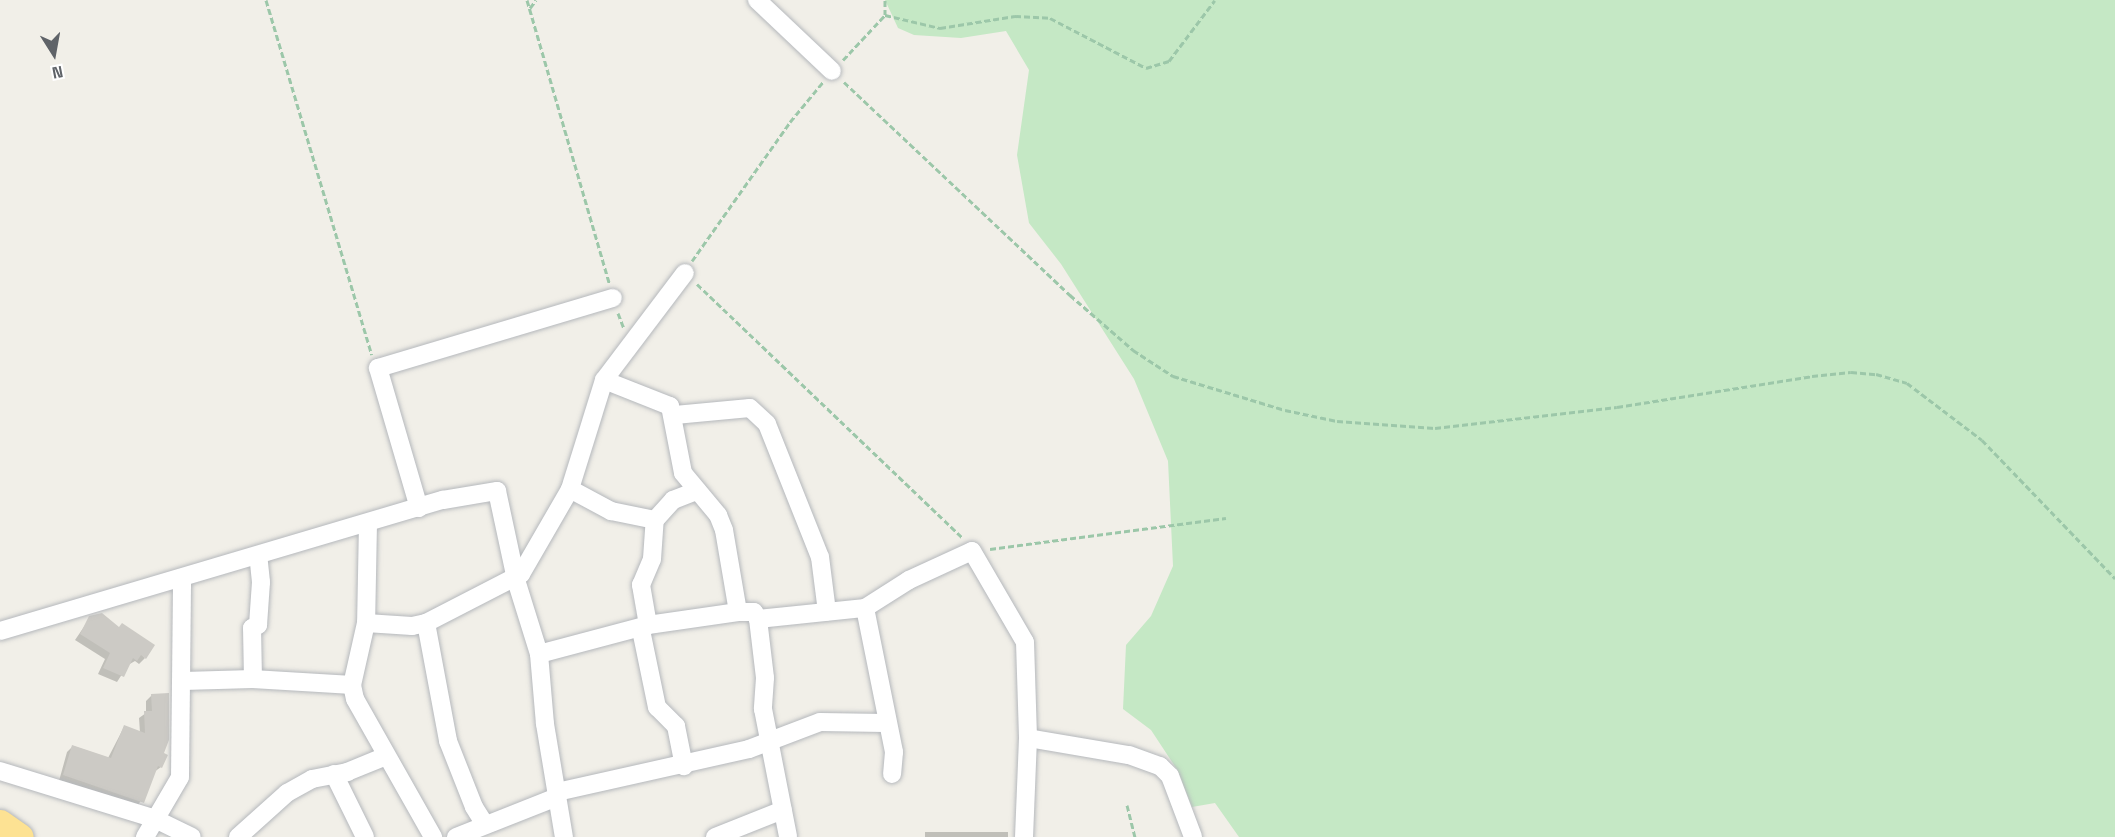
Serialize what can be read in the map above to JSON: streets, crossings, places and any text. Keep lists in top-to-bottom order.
{
  "north": "bottom"
}
